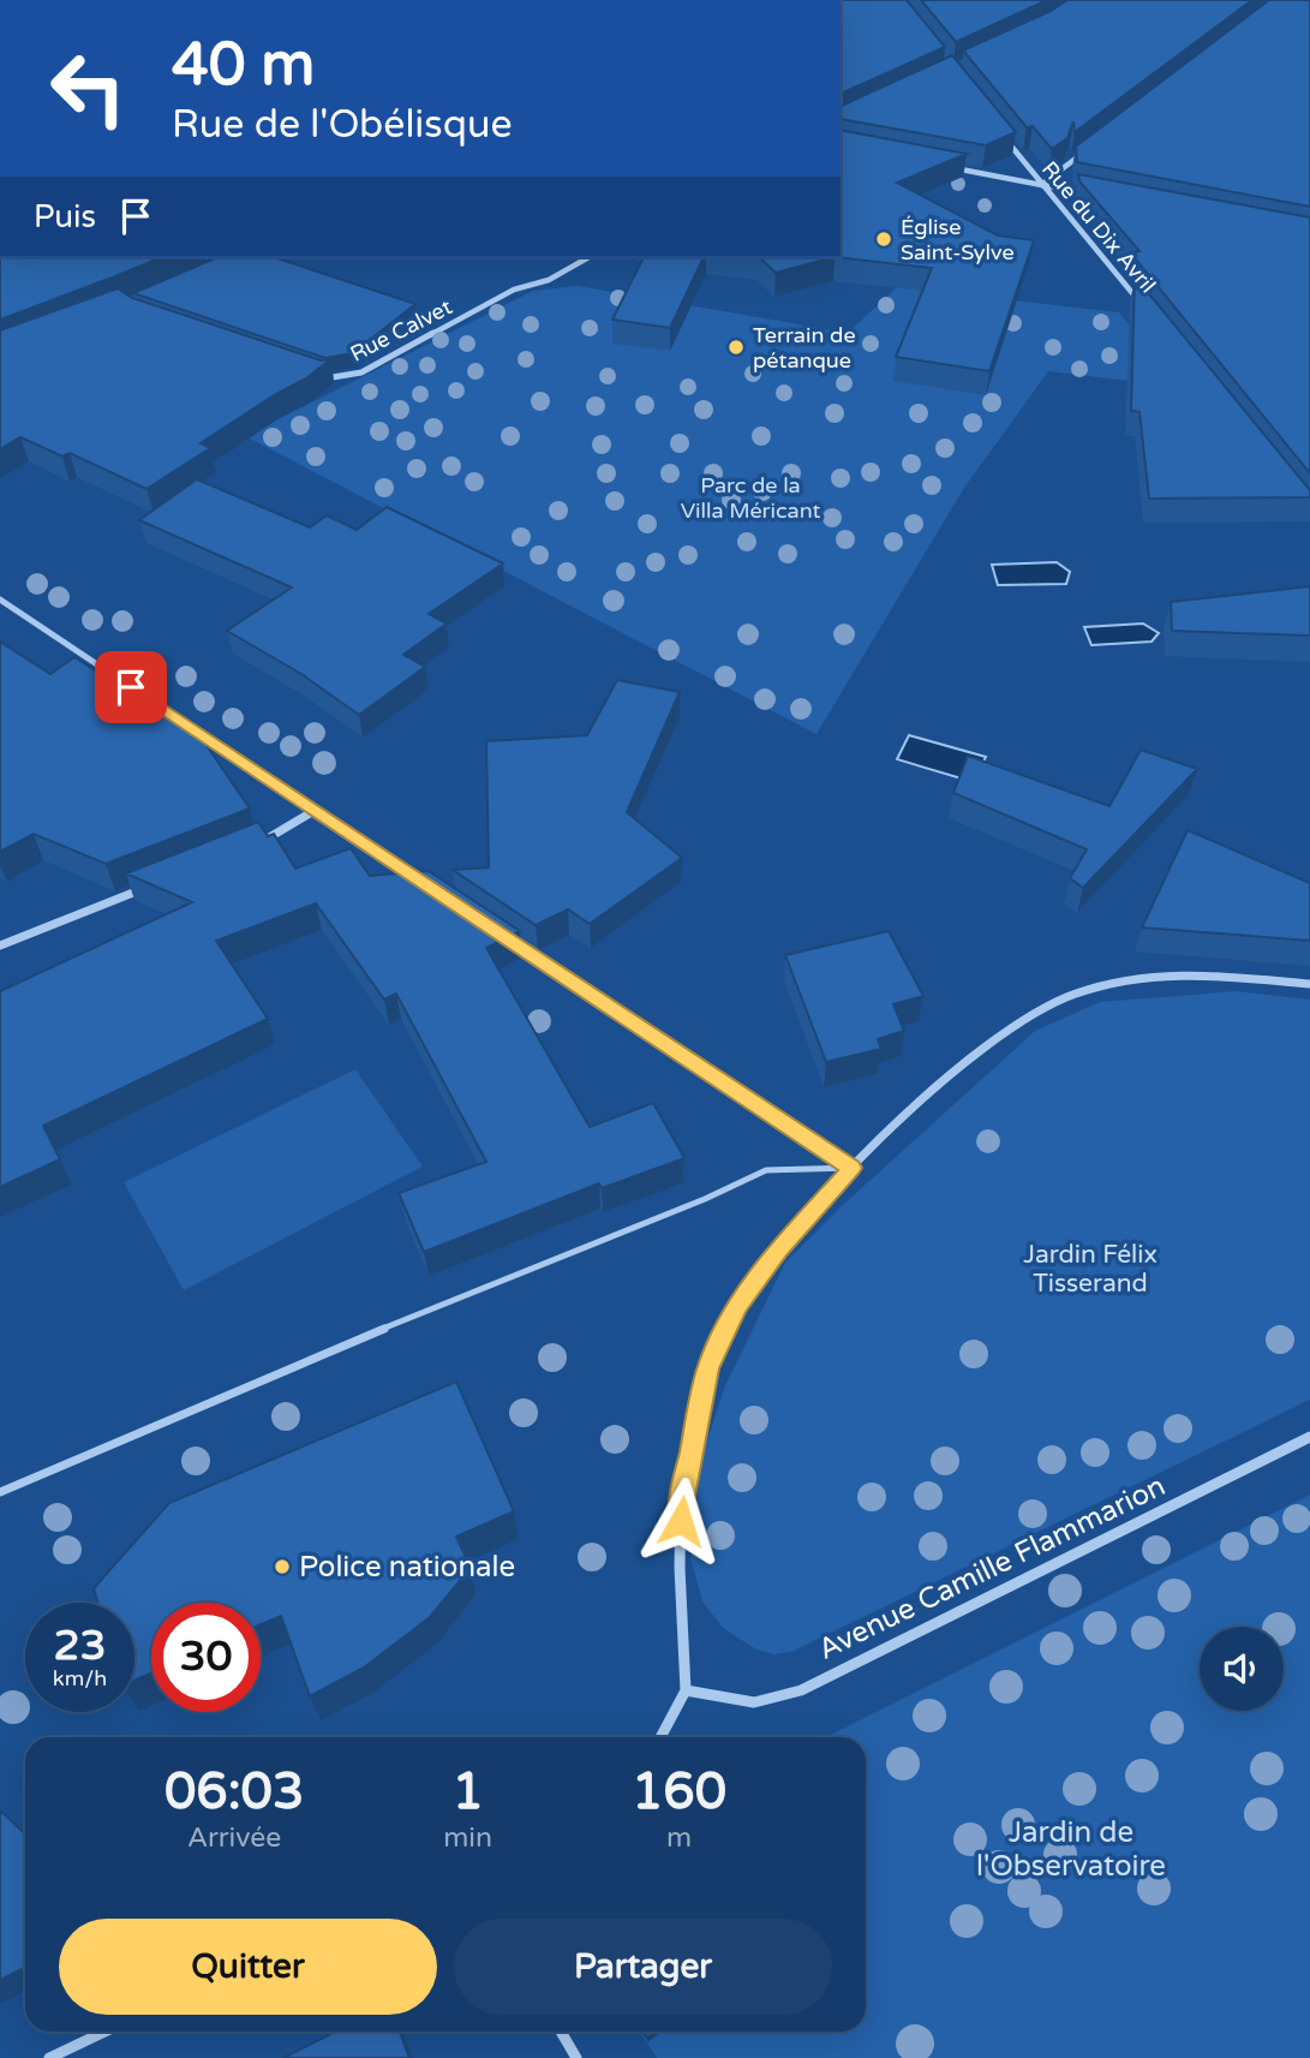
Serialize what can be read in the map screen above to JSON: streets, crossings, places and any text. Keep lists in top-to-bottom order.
{
  "streets": {
    "street": ["Rue du Dix Avril", "Rue Calvet", "Avenue Camille Flammarion"]
  },
  "parks": ["Parc de la Villa Méricant", "Jardin Félix Tisserand", "Jardin de l'Observatoire"],
  "places": ["Église Saint-Sylve", "Terrain de pétanque", "Police nationale"],
  "page": {
    "turn": ["40 m", "Rue de l'Obélisque"],
    "then": "Puis",
    "speed": "23 km/h",
    "limit": "30",
    "eta": [
      "06:03",
      "Arrivée",
      "1",
      "min",
      "160",
      "m"
    ],
    "buttons": ["Quitter", "Partager"]
  }
}
